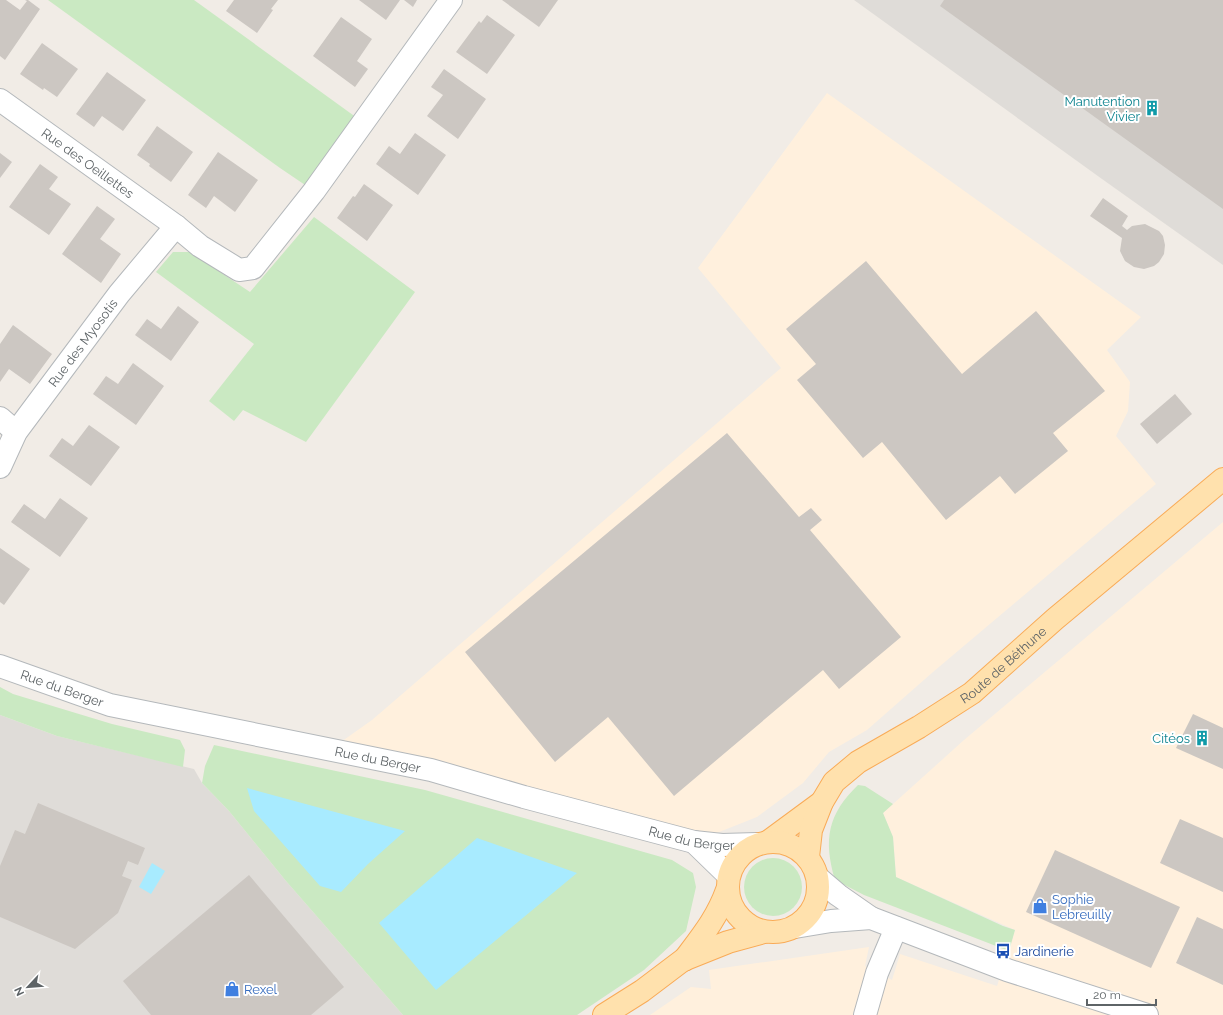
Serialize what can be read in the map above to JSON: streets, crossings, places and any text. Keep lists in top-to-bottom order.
{
  "streets": {
    "main road": ["Route de Béthune"],
    "street": ["Rue des Oeillettes", "Rue des Myosotis", "Rue du Berger"]
  },
  "crossings": [
    ["Rue des Oeillettes", "Rue des Myosotis"],
    ["Route de Béthune", "Rue du Berger"]
  ],
  "places": {
    "building": ["Manutention Vivier", "Citéos"],
    "shop": ["Sophie Lebreuilly", "Rexel"],
    "bus stop": ["Jardinerie"]
  },
  "scale_bar": "20 m",
  "north": "bottom left"
}
